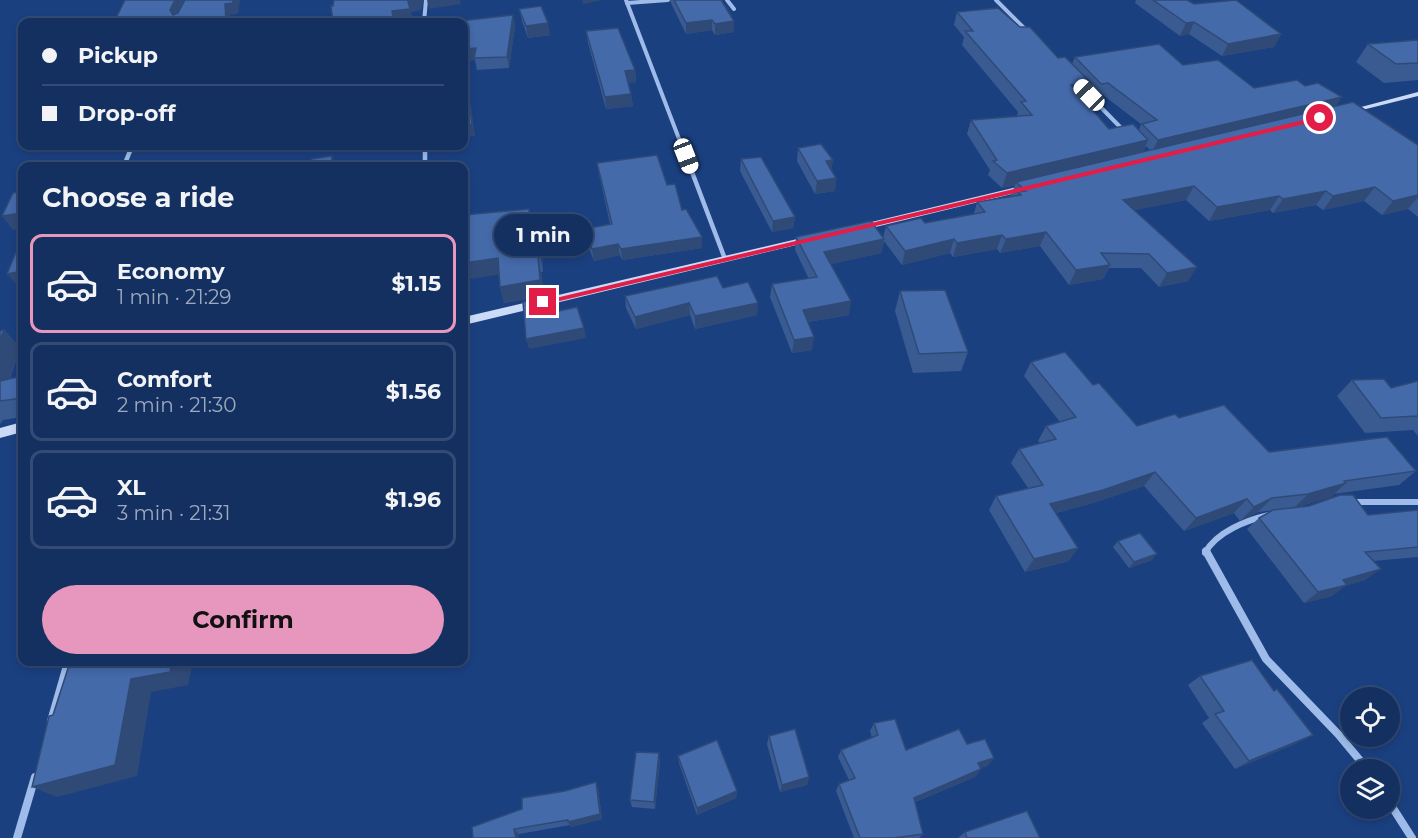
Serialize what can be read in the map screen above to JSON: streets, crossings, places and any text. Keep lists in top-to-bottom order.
{
  "page": {
    "banner": ["Pickup", "Drop-off"],
    "heading": "Choose a ride",
    "bubble": "1 min",
    "list": [
      {
        "name": "Economy",
        "note": "1 min · 21:29",
        "value": "$1.15"
      },
      {
        "name": "Comfort",
        "note": "2 min · 21:30",
        "value": "$1.56"
      },
      {
        "name": "XL",
        "note": "3 min · 21:31",
        "value": "$1.96"
      }
    ],
    "buttons": "Confirm"
  }
}
